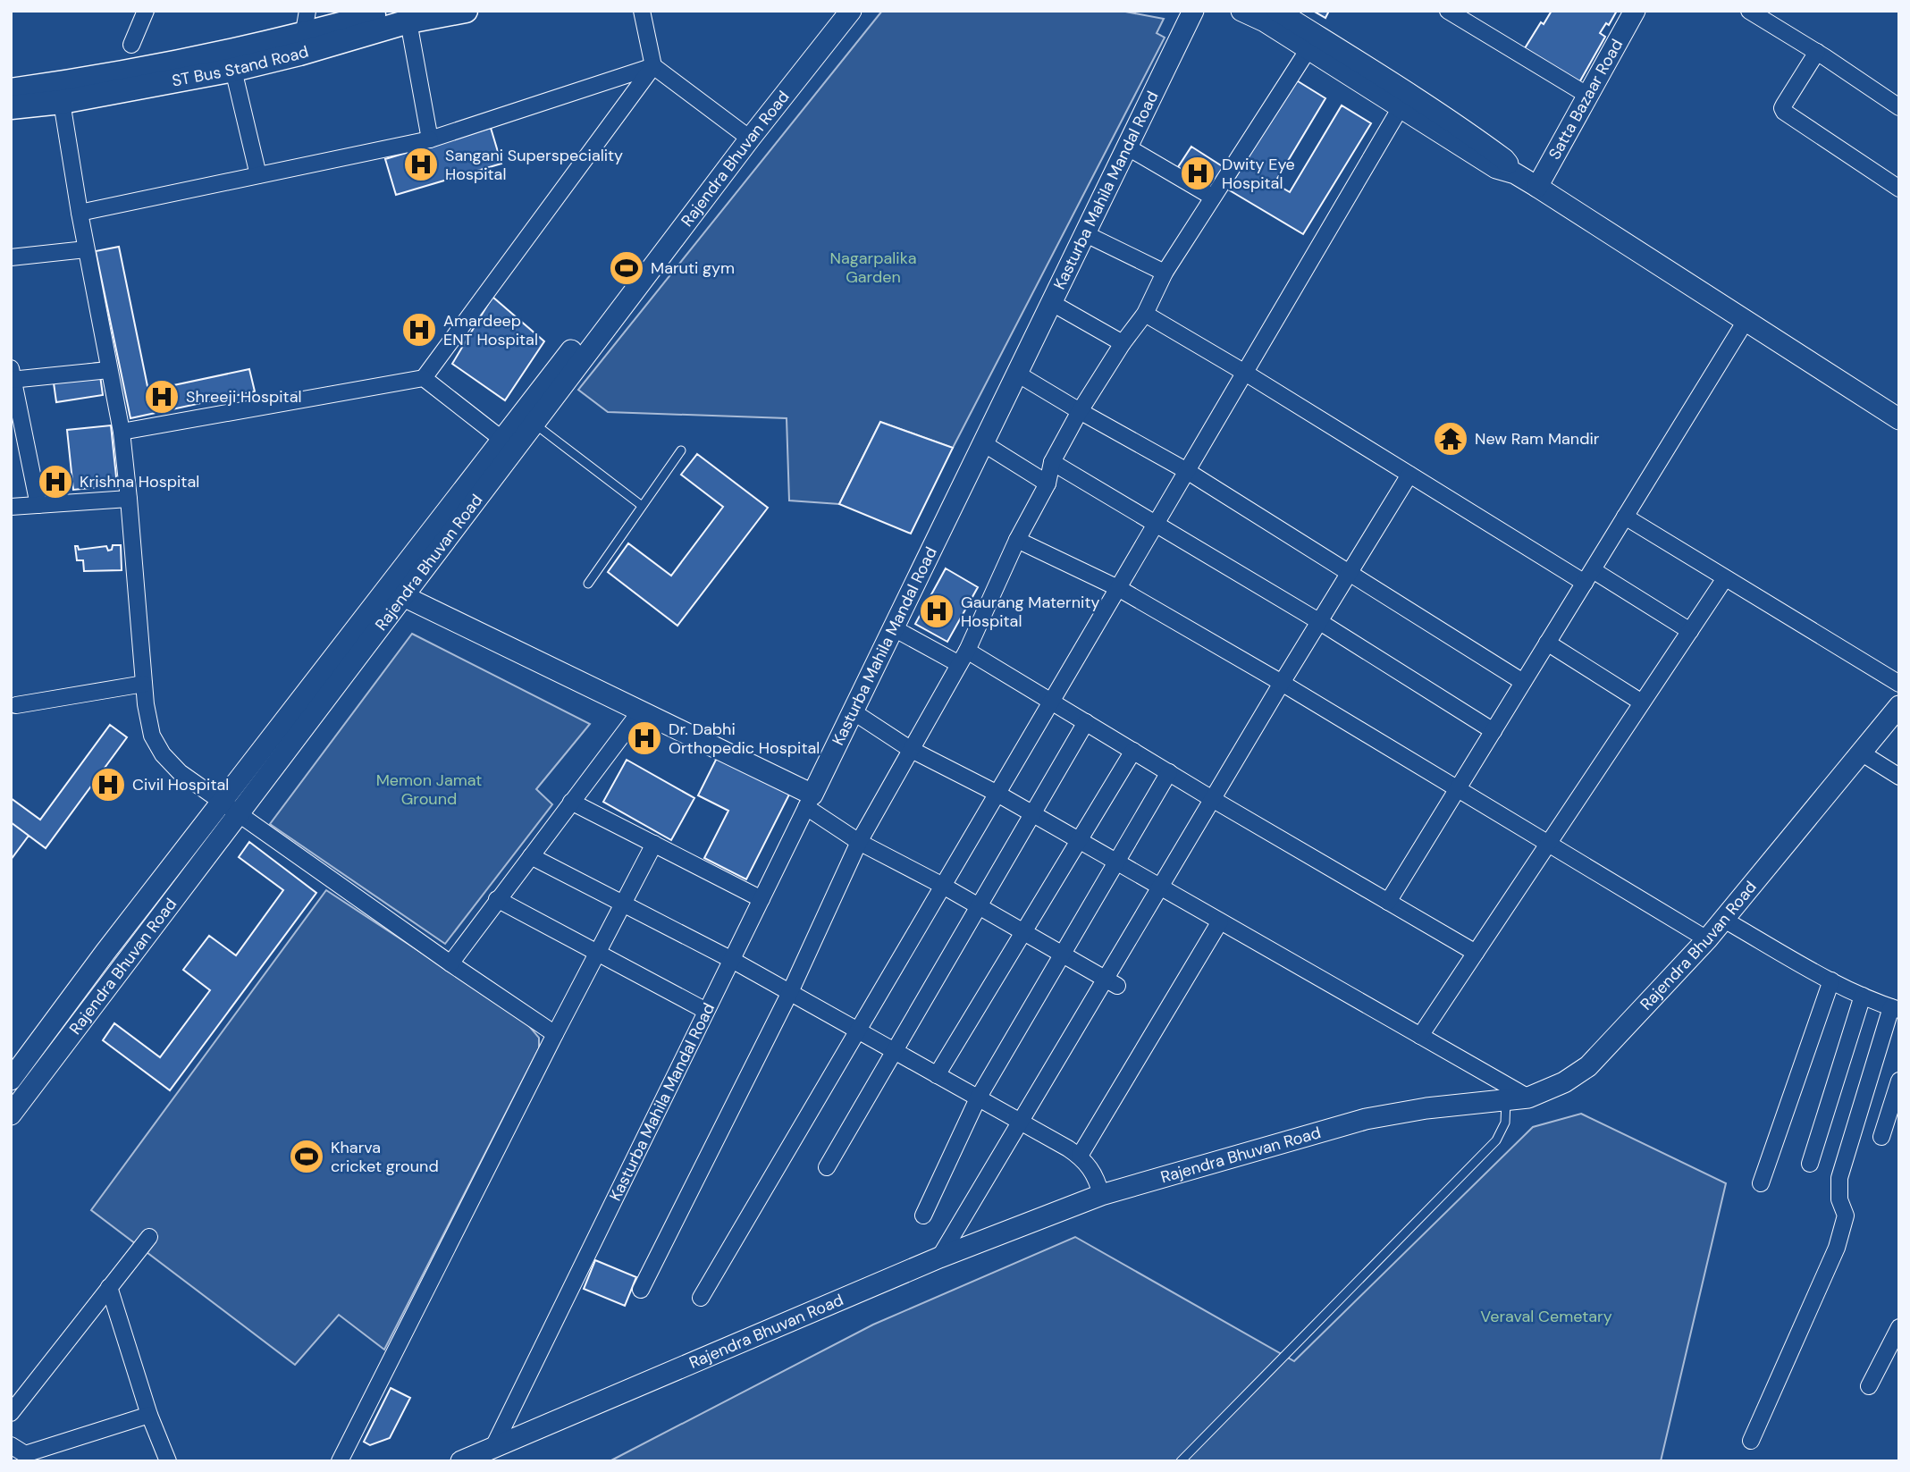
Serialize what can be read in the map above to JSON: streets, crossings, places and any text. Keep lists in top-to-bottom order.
{
  "streets": {
    "main road": ["ST Bus Stand Road"],
    "street": ["Satta Bazaar Road", "Rajendra Bhuvan Road", "Kasturba Mahila Mandal Road"]
  },
  "crossings": [
    ["Rajendra Bhuvan Road", "Kasturba Mahila Mandal Road"]
  ],
  "parks": ["Nagarpalika Garden", "Memon Jamat Ground", "Veraval Cemetary"],
  "places": {
    "hospital": [
      "Sangani Superspeciality Hospital",
      "Dwity Eye Hospital",
      "Amardeep ENT Hospital",
      "Shreeji Hospital",
      "Krishna Hospital",
      "Gaurang Maternity Hospital",
      "Dr. Dabhi Orthopedic Hospital",
      "Civil Hospital"
    ],
    "sports": ["Maruti gym", "Kharva cricket ground"],
    "temple": ["New Ram Mandir"]
  }
}
